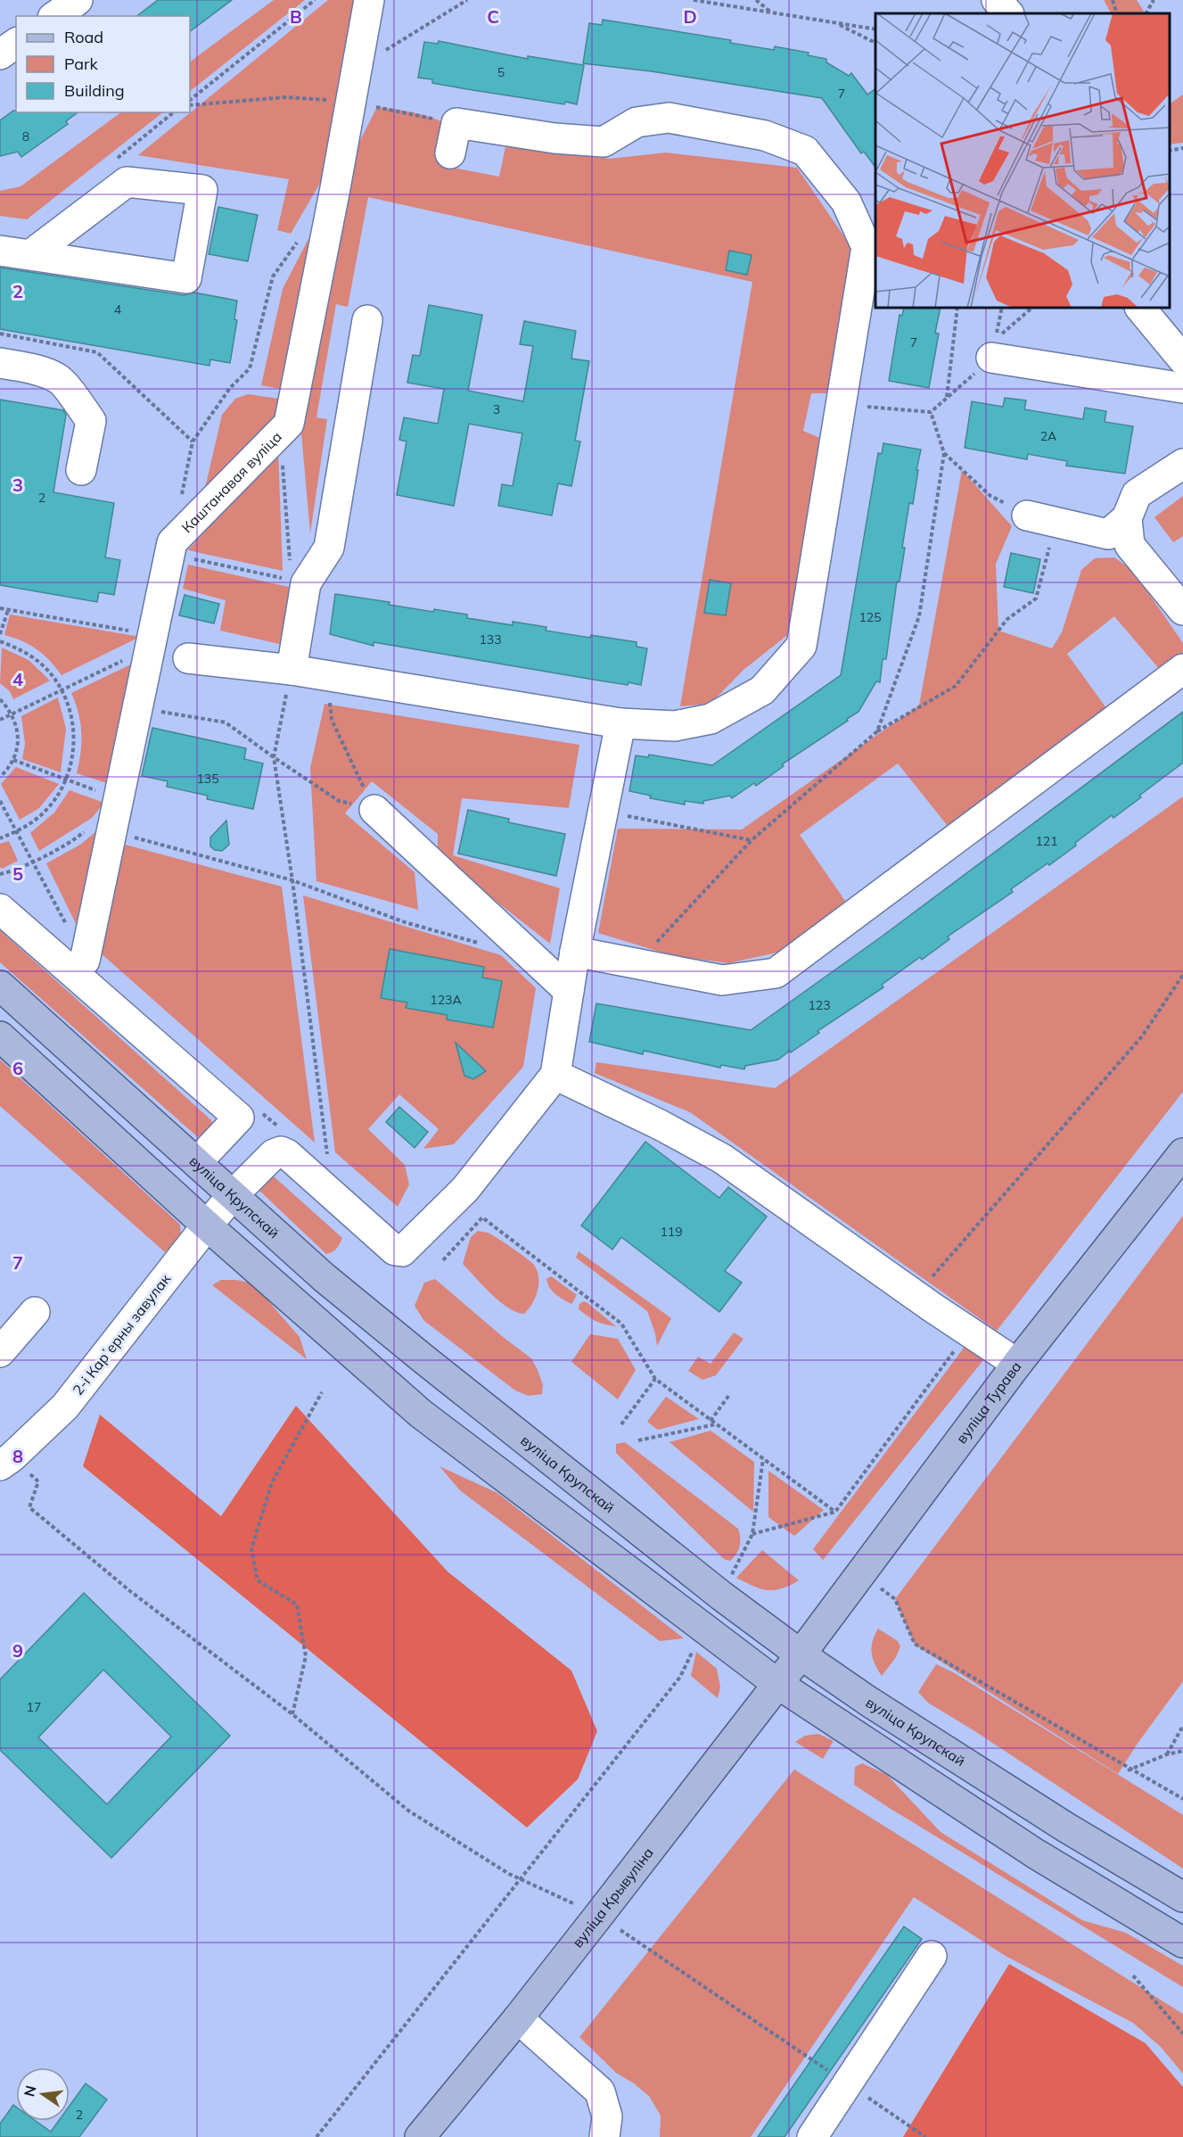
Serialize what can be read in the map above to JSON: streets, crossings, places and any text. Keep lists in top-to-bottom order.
{
  "streets": {
    "main road": ["вуліца Крупскай", "вуліца Турава", "вуліца Крывуліна"],
    "street": ["Каштанавая вуліца", "2-і Карʼерны завулак"]
  },
  "crossings": [
    ["вуліца Крупскай", "2-і Карʼерны завулак"],
    ["вуліца Крупскай", "вуліца Турава"],
    ["вуліца Крупскай", "вуліца Крывуліна"],
    ["вуліца Турава", "вуліца Крывуліна"]
  ],
  "house_numbers": [
    "5",
    "7",
    "8",
    "4",
    "7",
    "3",
    "2А",
    "2",
    "125",
    "133",
    "135",
    "121",
    "123А",
    "123",
    "119",
    "17",
    "2"
  ],
  "legend": ["Road", "Park", "Building"],
  "north": "left",
  "grid": {
    "columns": ["B", "C", "D"],
    "rows": [
      "2",
      "3",
      "4",
      "5",
      "6",
      "7",
      "8",
      "9"
    ]
  }
}
